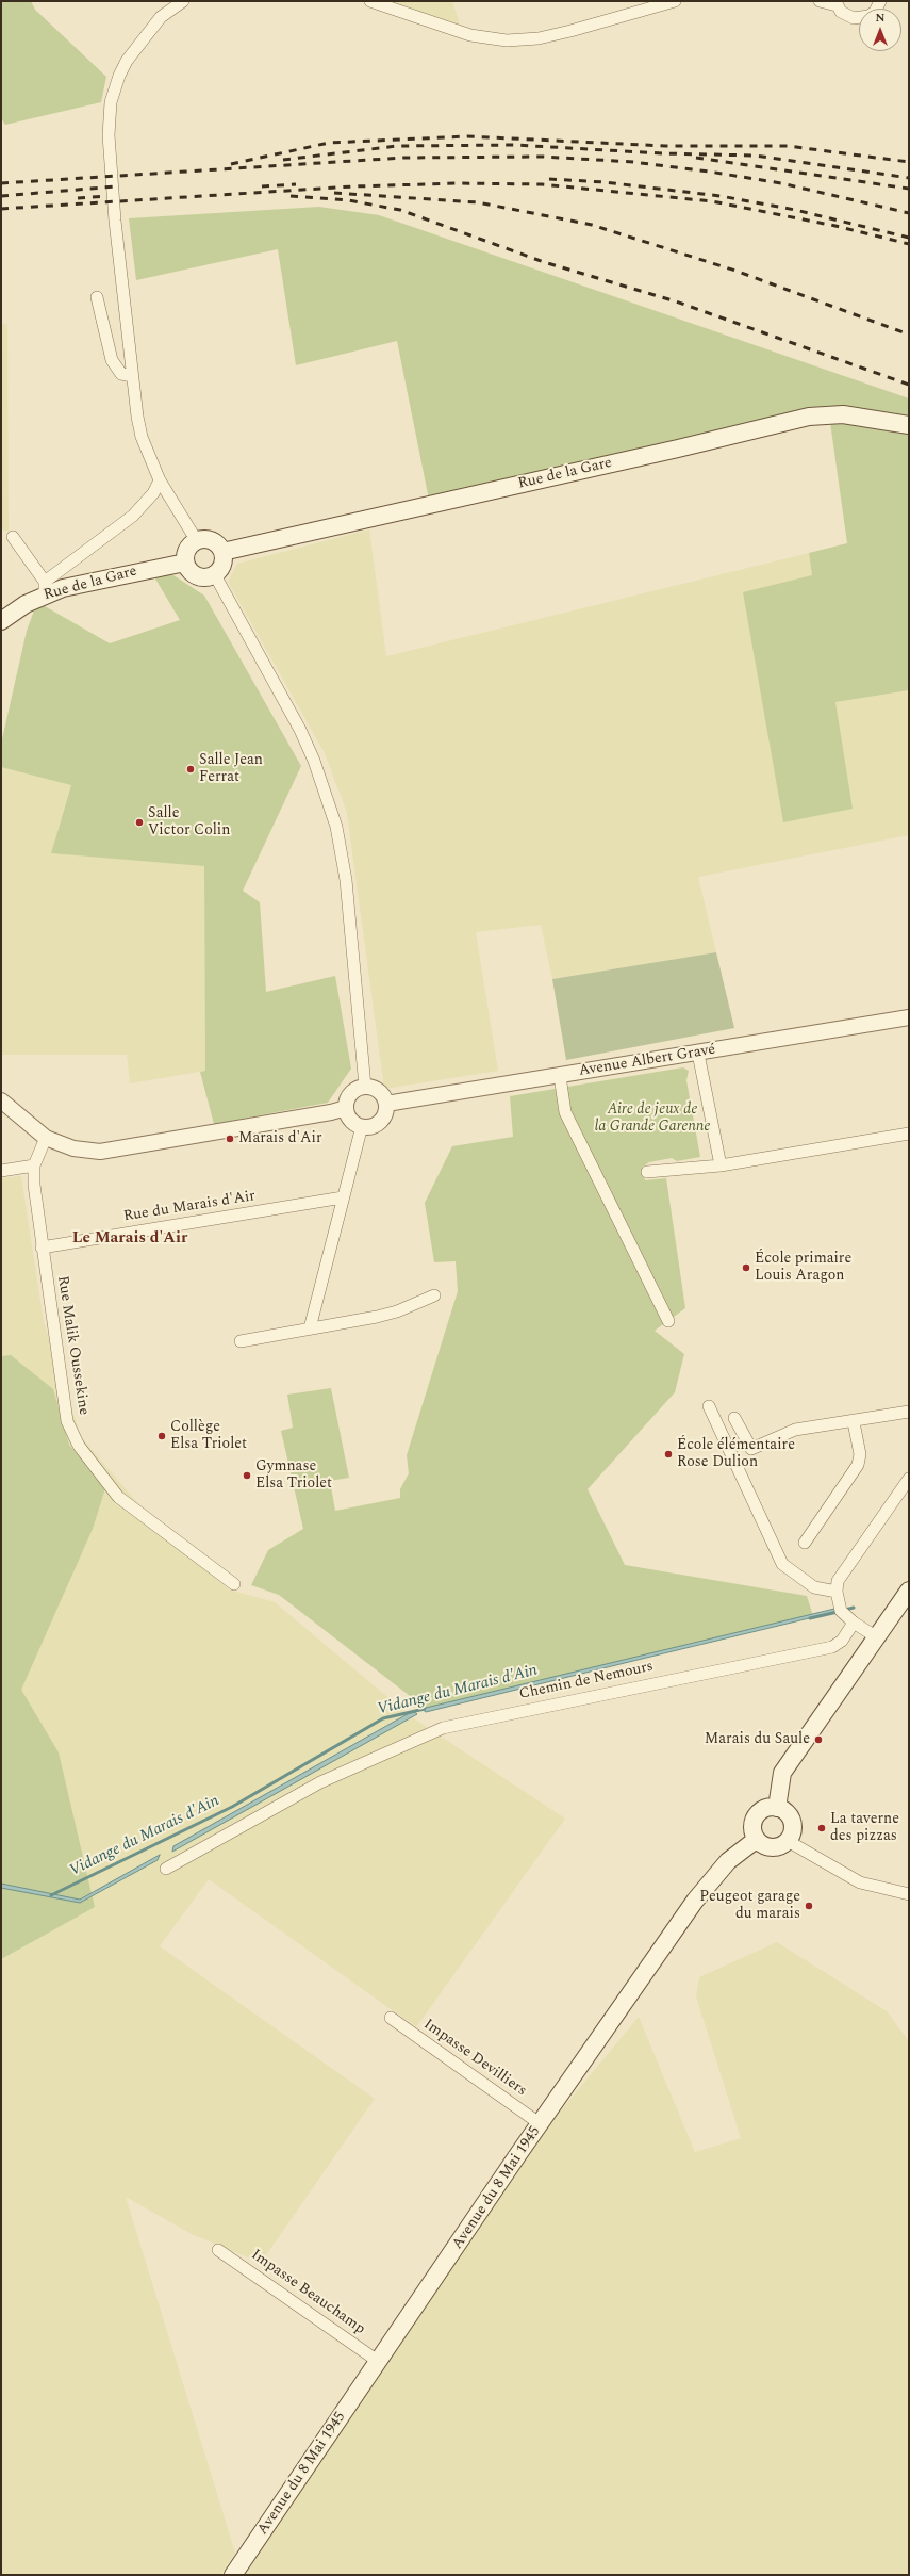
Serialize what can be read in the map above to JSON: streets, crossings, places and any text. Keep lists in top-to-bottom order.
{
  "streets": {
    "main road": ["Rue de la Gare", "Avenue du 8 Mai 1945"],
    "street": [
      "Avenue Albert Gravé",
      "Rue du Marais d'Air",
      "Rue Malik Oussekine",
      "Chemin de Nemours",
      "Impasse Devilliers",
      "Impasse Beauchamp"
    ]
  },
  "crossings": [
    ["Rue du Marais d'Air", "Rue Malik Oussekine"],
    ["Impasse Devilliers", "Avenue du 8 Mai 1945"],
    ["Avenue du 8 Mai 1945", "Impasse Beauchamp"]
  ],
  "districts": ["Le Marais d'Air"],
  "water": ["Vidange du Marais d'Ain"],
  "parks": ["Aire de jeux de la Grande Garenne"],
  "places": [
    "Salle Jean Ferrat",
    "Salle Victor Colin",
    "Marais d'Air",
    "École primaire Louis Aragon",
    "Collège Elsa Triolet",
    "École élémentaire Rose Dulion",
    "Gymnase Elsa Triolet",
    "Marais du Saule",
    "La taverne des pizzas",
    "Peugeot garage du marais"
  ],
  "north": "top"
}
